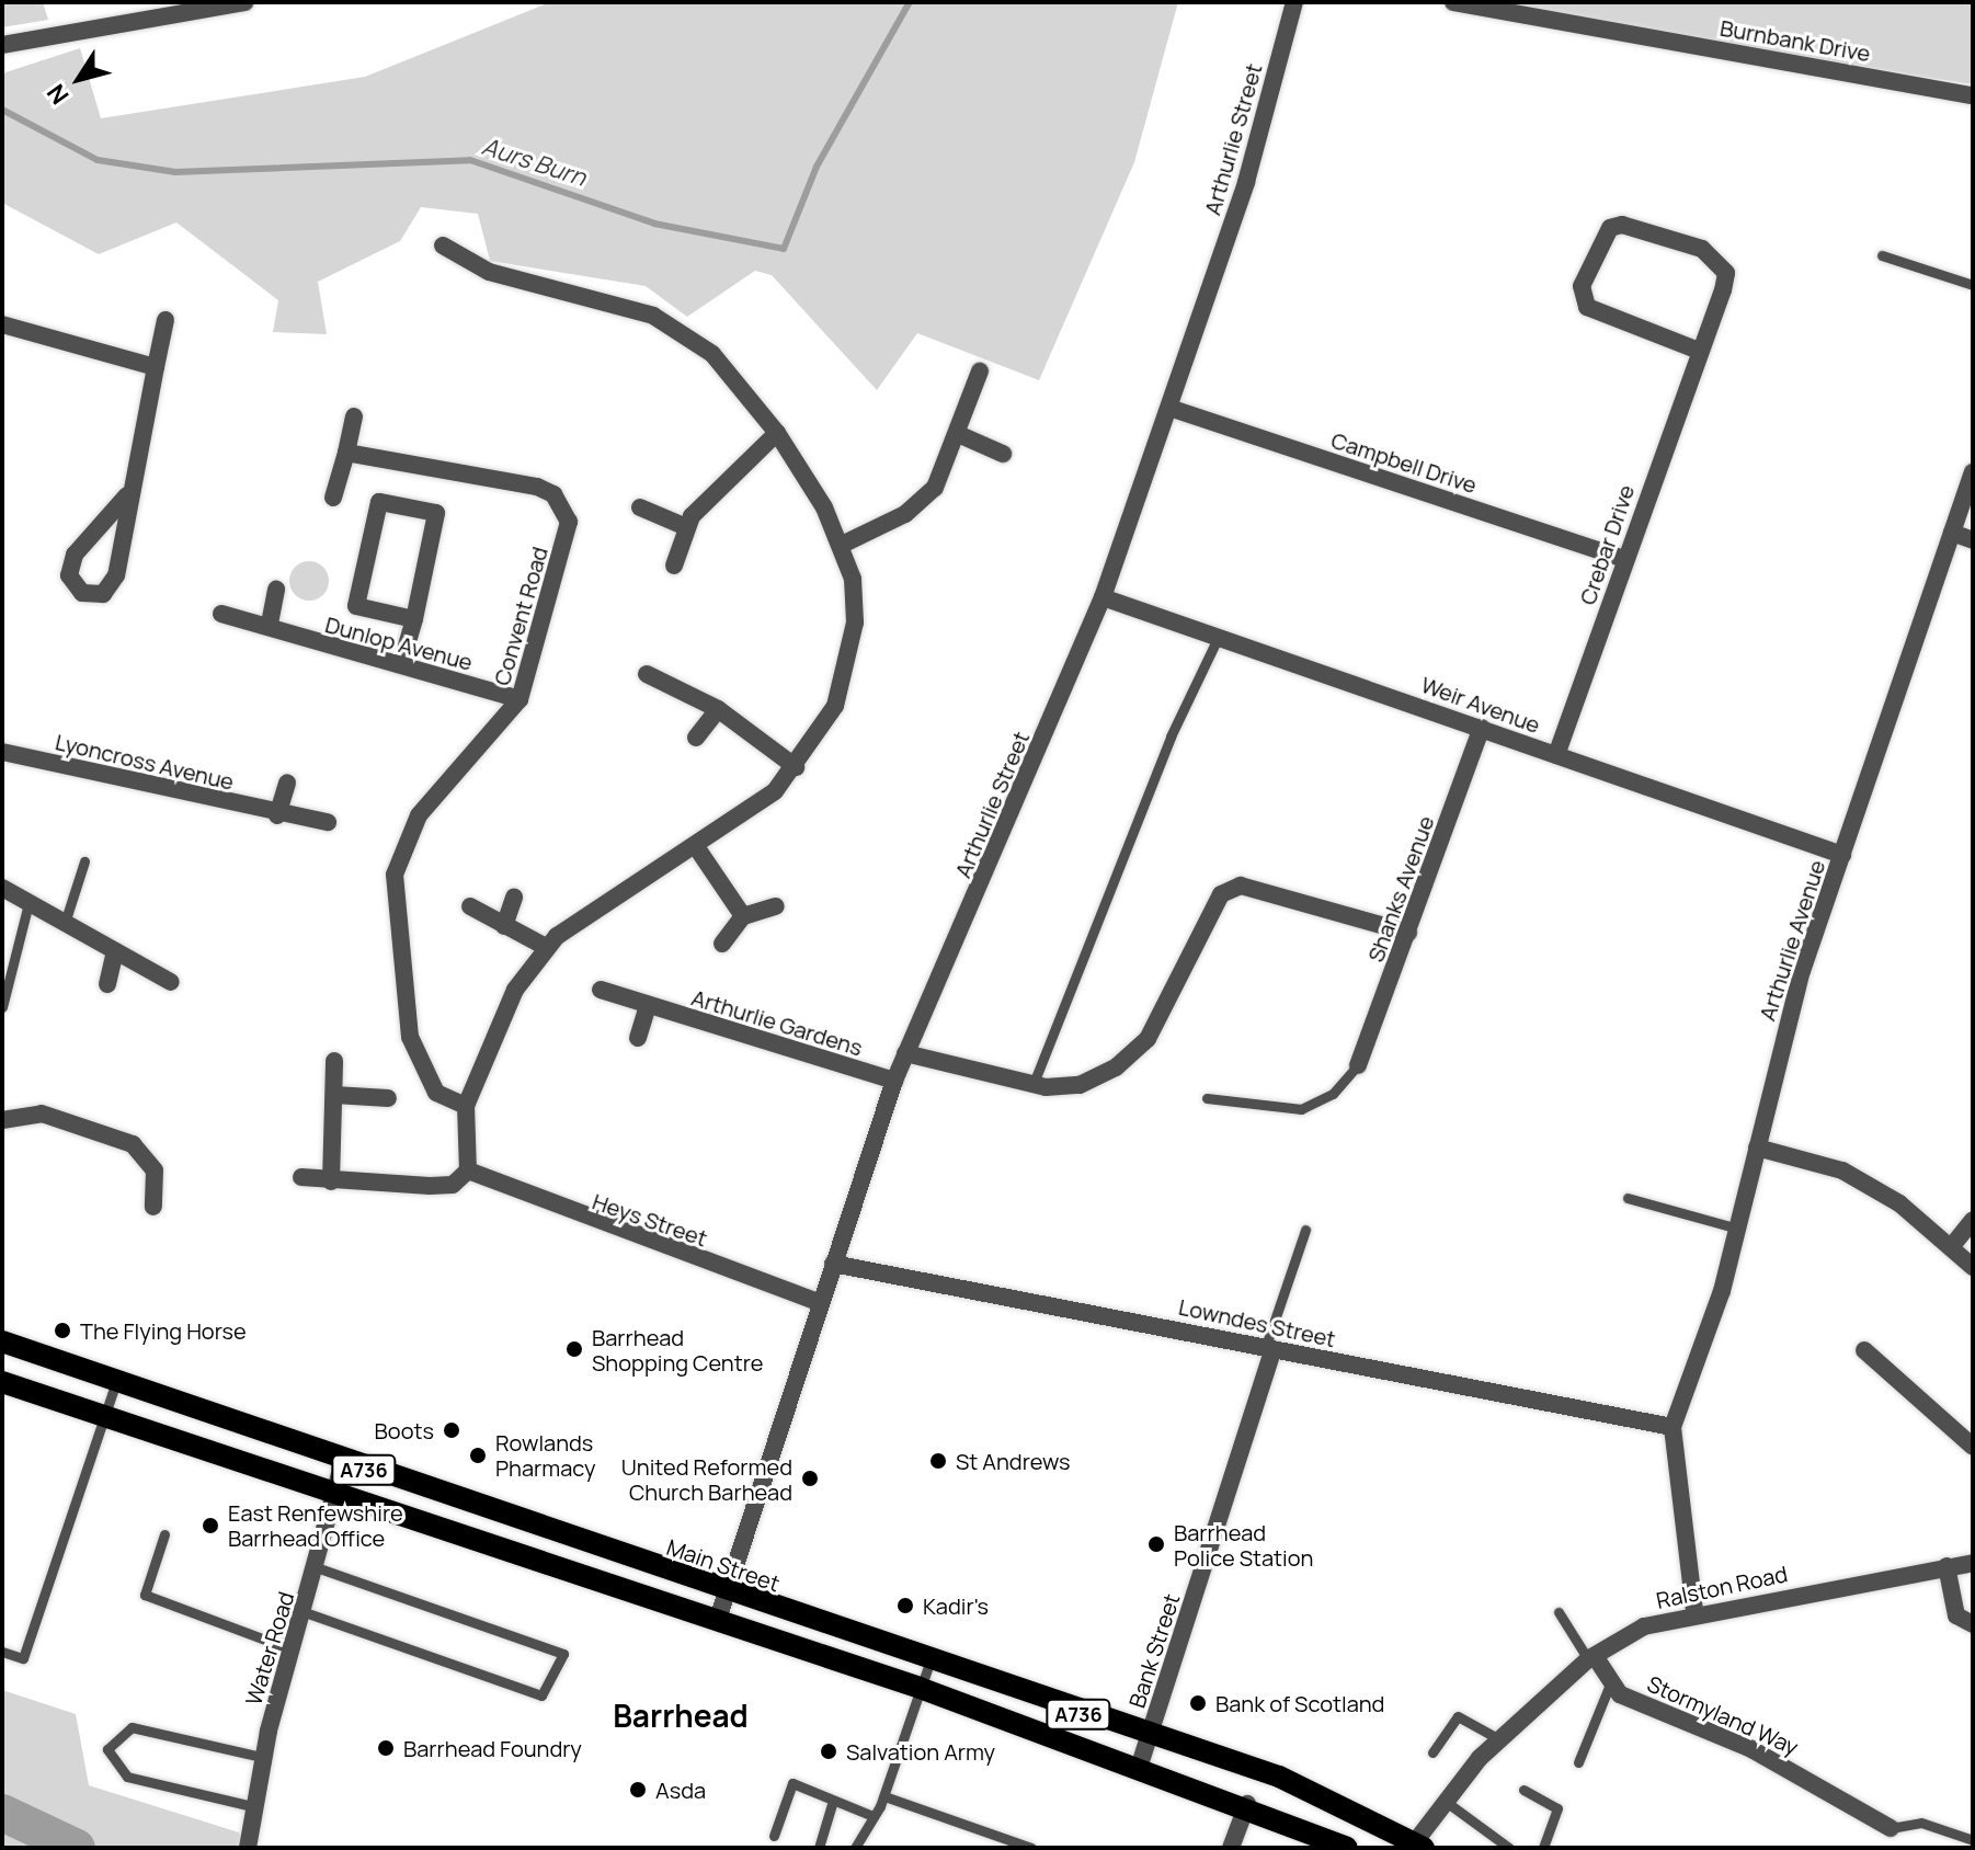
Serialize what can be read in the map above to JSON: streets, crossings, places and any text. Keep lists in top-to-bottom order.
{
  "streets": {
    "main road": ["A736", "Main Street"],
    "street": [
      "Burnbank Drive",
      "Arthurlie Street",
      "Campbell Drive",
      "Crebar Drive",
      "Convent Road",
      "Dunlop Avenue",
      "Weir Avenue",
      "Lyoncross Avenue",
      "Shanks Avenue",
      "Arthurlie Avenue",
      "Arthurlie Gardens",
      "Heys Street",
      "Lowndes Street",
      "Ralston Road",
      "Water Road",
      "Bank Street",
      "Stormyland Way"
    ]
  },
  "crossings": [
    ["Arthurlie Street", "Campbell Drive"],
    ["Arthurlie Street", "Weir Avenue"],
    ["Arthurlie Street", "Arthurlie Gardens"],
    ["Arthurlie Street", "Heys Street"],
    ["Arthurlie Street", "Lowndes Street"],
    ["Arthurlie Street", "A736"],
    ["Arthurlie Street", "Main Street"],
    ["Campbell Drive", "Crebar Drive"],
    ["Crebar Drive", "Weir Avenue"],
    ["Convent Road", "Dunlop Avenue"],
    ["Weir Avenue", "Shanks Avenue"],
    ["Weir Avenue", "Arthurlie Avenue"],
    ["Arthurlie Avenue", "Lowndes Street"],
    ["Lowndes Street", "Bank Street"],
    ["A736", "Water Road"],
    ["A736", "Bank Street"],
    ["Main Street", "Ralston Road"],
    ["Main Street", "Water Road"],
    ["Main Street", "Bank Street"],
    ["Ralston Road", "Stormyland Way"]
  ],
  "districts": ["Barrhead"],
  "water": ["Aurs Burn"],
  "places": [
    "The Flying Horse",
    "Barrhead Shopping Centre",
    "Boots",
    "Rowlands Pharmacy",
    "St Andrews",
    "United Reformed Church Barhead",
    "East Renfewshire Barrhead Office",
    "Barrhead Police Station",
    "Kadir's",
    "Bank of Scotland",
    "Barrhead Foundry",
    "Salvation Army",
    "Asda"
  ],
  "north": "bottom left"
}
